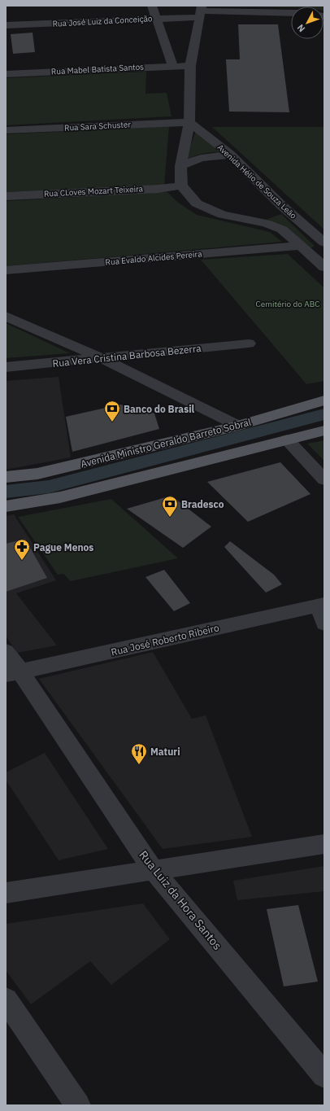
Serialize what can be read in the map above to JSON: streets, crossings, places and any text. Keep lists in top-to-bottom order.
{
  "streets": {
    "main road": ["Avenida Ministro Geraldo Barreto Sobral"],
    "street": [
      "Rua José Luiz da Conceição",
      "Rua Mabel Batista Santos",
      "Rua Sara Schuster",
      "Avenida Hélio de Souza Leão",
      "Rua CLoves Mozart Teixeira",
      "Rua Evaldo Alcides Pereira",
      "Rua Vera Cristina Barbosa Bezerra",
      "Rua José Roberto Ribeiro",
      "Rua Luiz da Hora Santos"
    ]
  },
  "crossings": [
    ["Rua Sara Schuster", "Avenida Hélio de Souza Leão"],
    ["Avenida Hélio de Souza Leão", "Rua CLoves Mozart Teixeira"],
    ["Avenida Hélio de Souza Leão", "Rua Evaldo Alcides Pereira"],
    ["Rua José Roberto Ribeiro", "Rua Luiz da Hora Santos"]
  ],
  "parks": ["Cemitério do ABC"],
  "places": {
    "bank": ["Banco do Brasil", "Bradesco"],
    "pharmacy": ["Pague Menos"],
    "restaurant": ["Maturi"]
  },
  "north": "bottom left"
}
